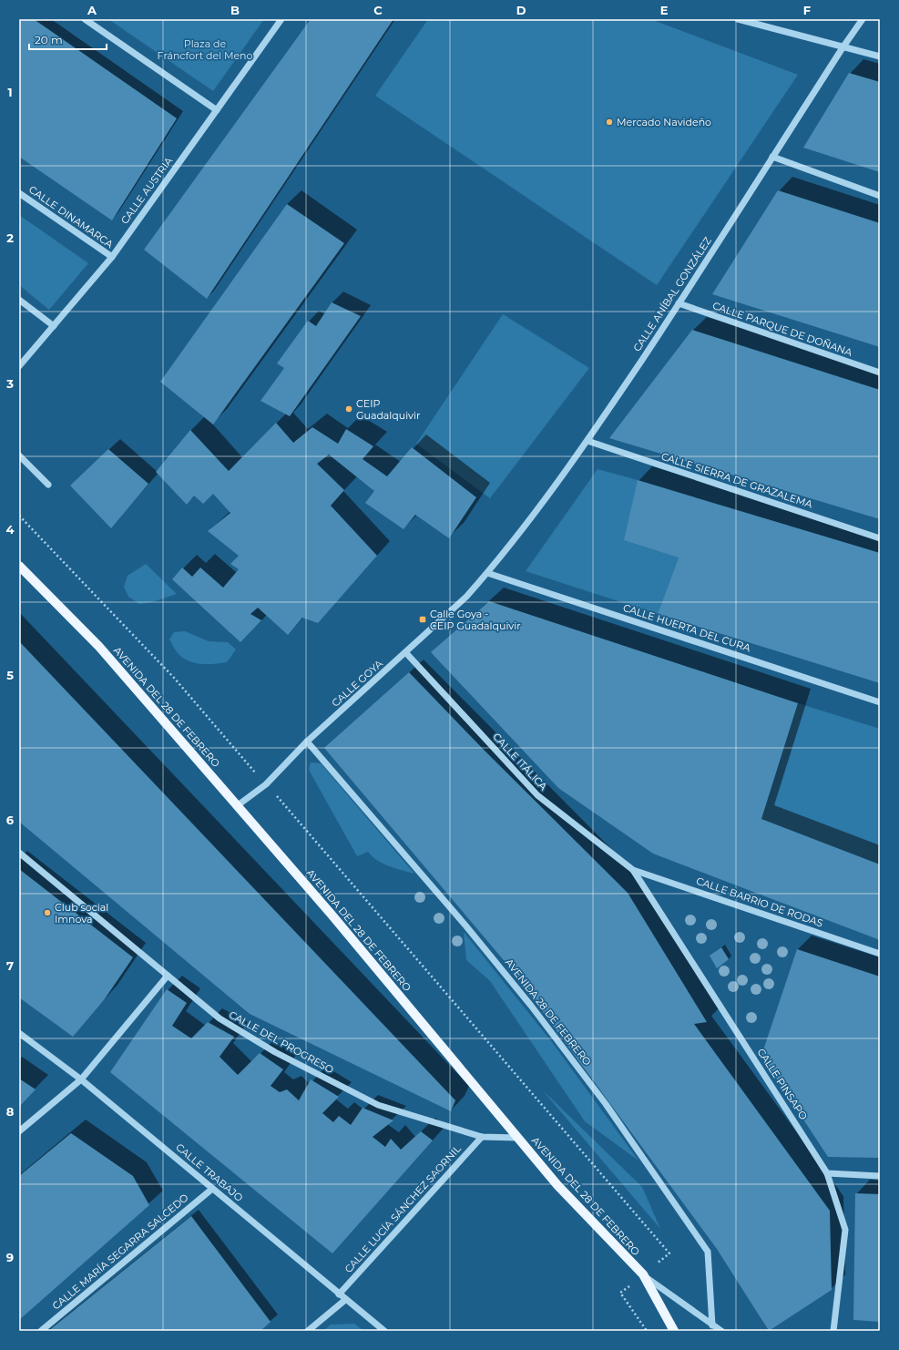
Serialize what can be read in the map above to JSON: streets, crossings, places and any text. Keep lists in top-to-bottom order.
{
  "streets": {
    "main road": ["AVENIDA DEL 28 DE FEBRERO"],
    "street": [
      "CALLE AUSTRIA",
      "CALLE DINAMARCA",
      "CALLE ANÍBAL GONZÁLEZ",
      "CALLE PARQUE DE DOÑANA",
      "CALLE SIERRA DE GRAZALEMA",
      "CALLE HUERTA DEL CURA",
      "CALLE GOYA",
      "CALLE ITÁLICA",
      "CALLE BARRIO DE RODAS",
      "AVENIDA 28 DE FEBRERO",
      "CALLE DEL PROGRESO",
      "CALLE PINSAPO",
      "CALLE TRABAJO",
      "CALLE LUCÍA SÁNCHEZ SAORNIL",
      "CALLE MARÍA SEGARRA SALCEDO"
    ]
  },
  "crossings": [
    ["CALLE AUSTRIA", "CALLE DINAMARCA"],
    ["CALLE ANÍBAL GONZÁLEZ", "CALLE PARQUE DE DOÑANA"],
    ["CALLE ANÍBAL GONZÁLEZ", "CALLE SIERRA DE GRAZALEMA"],
    ["CALLE ANÍBAL GONZÁLEZ", "CALLE HUERTA DEL CURA"],
    ["CALLE ANÍBAL GONZÁLEZ", "CALLE GOYA"],
    ["CALLE HUERTA DEL CURA", "CALLE GOYA"],
    ["CALLE GOYA", "AVENIDA DEL 28 DE FEBRERO"],
    ["CALLE GOYA", "CALLE ITÁLICA"],
    ["CALLE GOYA", "AVENIDA 28 DE FEBRERO"],
    ["AVENIDA DEL 28 DE FEBRERO", "CALLE DEL PROGRESO"],
    ["CALLE ITÁLICA", "CALLE BARRIO DE RODAS"],
    ["CALLE ITÁLICA", "CALLE PINSAPO"],
    ["CALLE BARRIO DE RODAS", "CALLE PINSAPO"],
    ["CALLE DEL PROGRESO", "CALLE LUCÍA SÁNCHEZ SAORNIL"],
    ["CALLE TRABAJO", "CALLE LUCÍA SÁNCHEZ SAORNIL"],
    ["CALLE TRABAJO", "CALLE MARÍA SEGARRA SALCEDO"]
  ],
  "parks": ["Plaza de Fráncfort del Meno"],
  "places": {
    "other": ["Mercado Navideño", "CEIP Guadalquivir", "Club social Imnova"],
    "transit": ["Calle Goya - CEIP Guadalquivir"]
  },
  "scale_bar": "20 m",
  "grid": {
    "columns": [
      "A",
      "B",
      "C",
      "D",
      "E",
      "F"
    ],
    "rows": [
      "1",
      "2",
      "3",
      "4",
      "5",
      "6",
      "7",
      "8",
      "9"
    ]
  }
}
